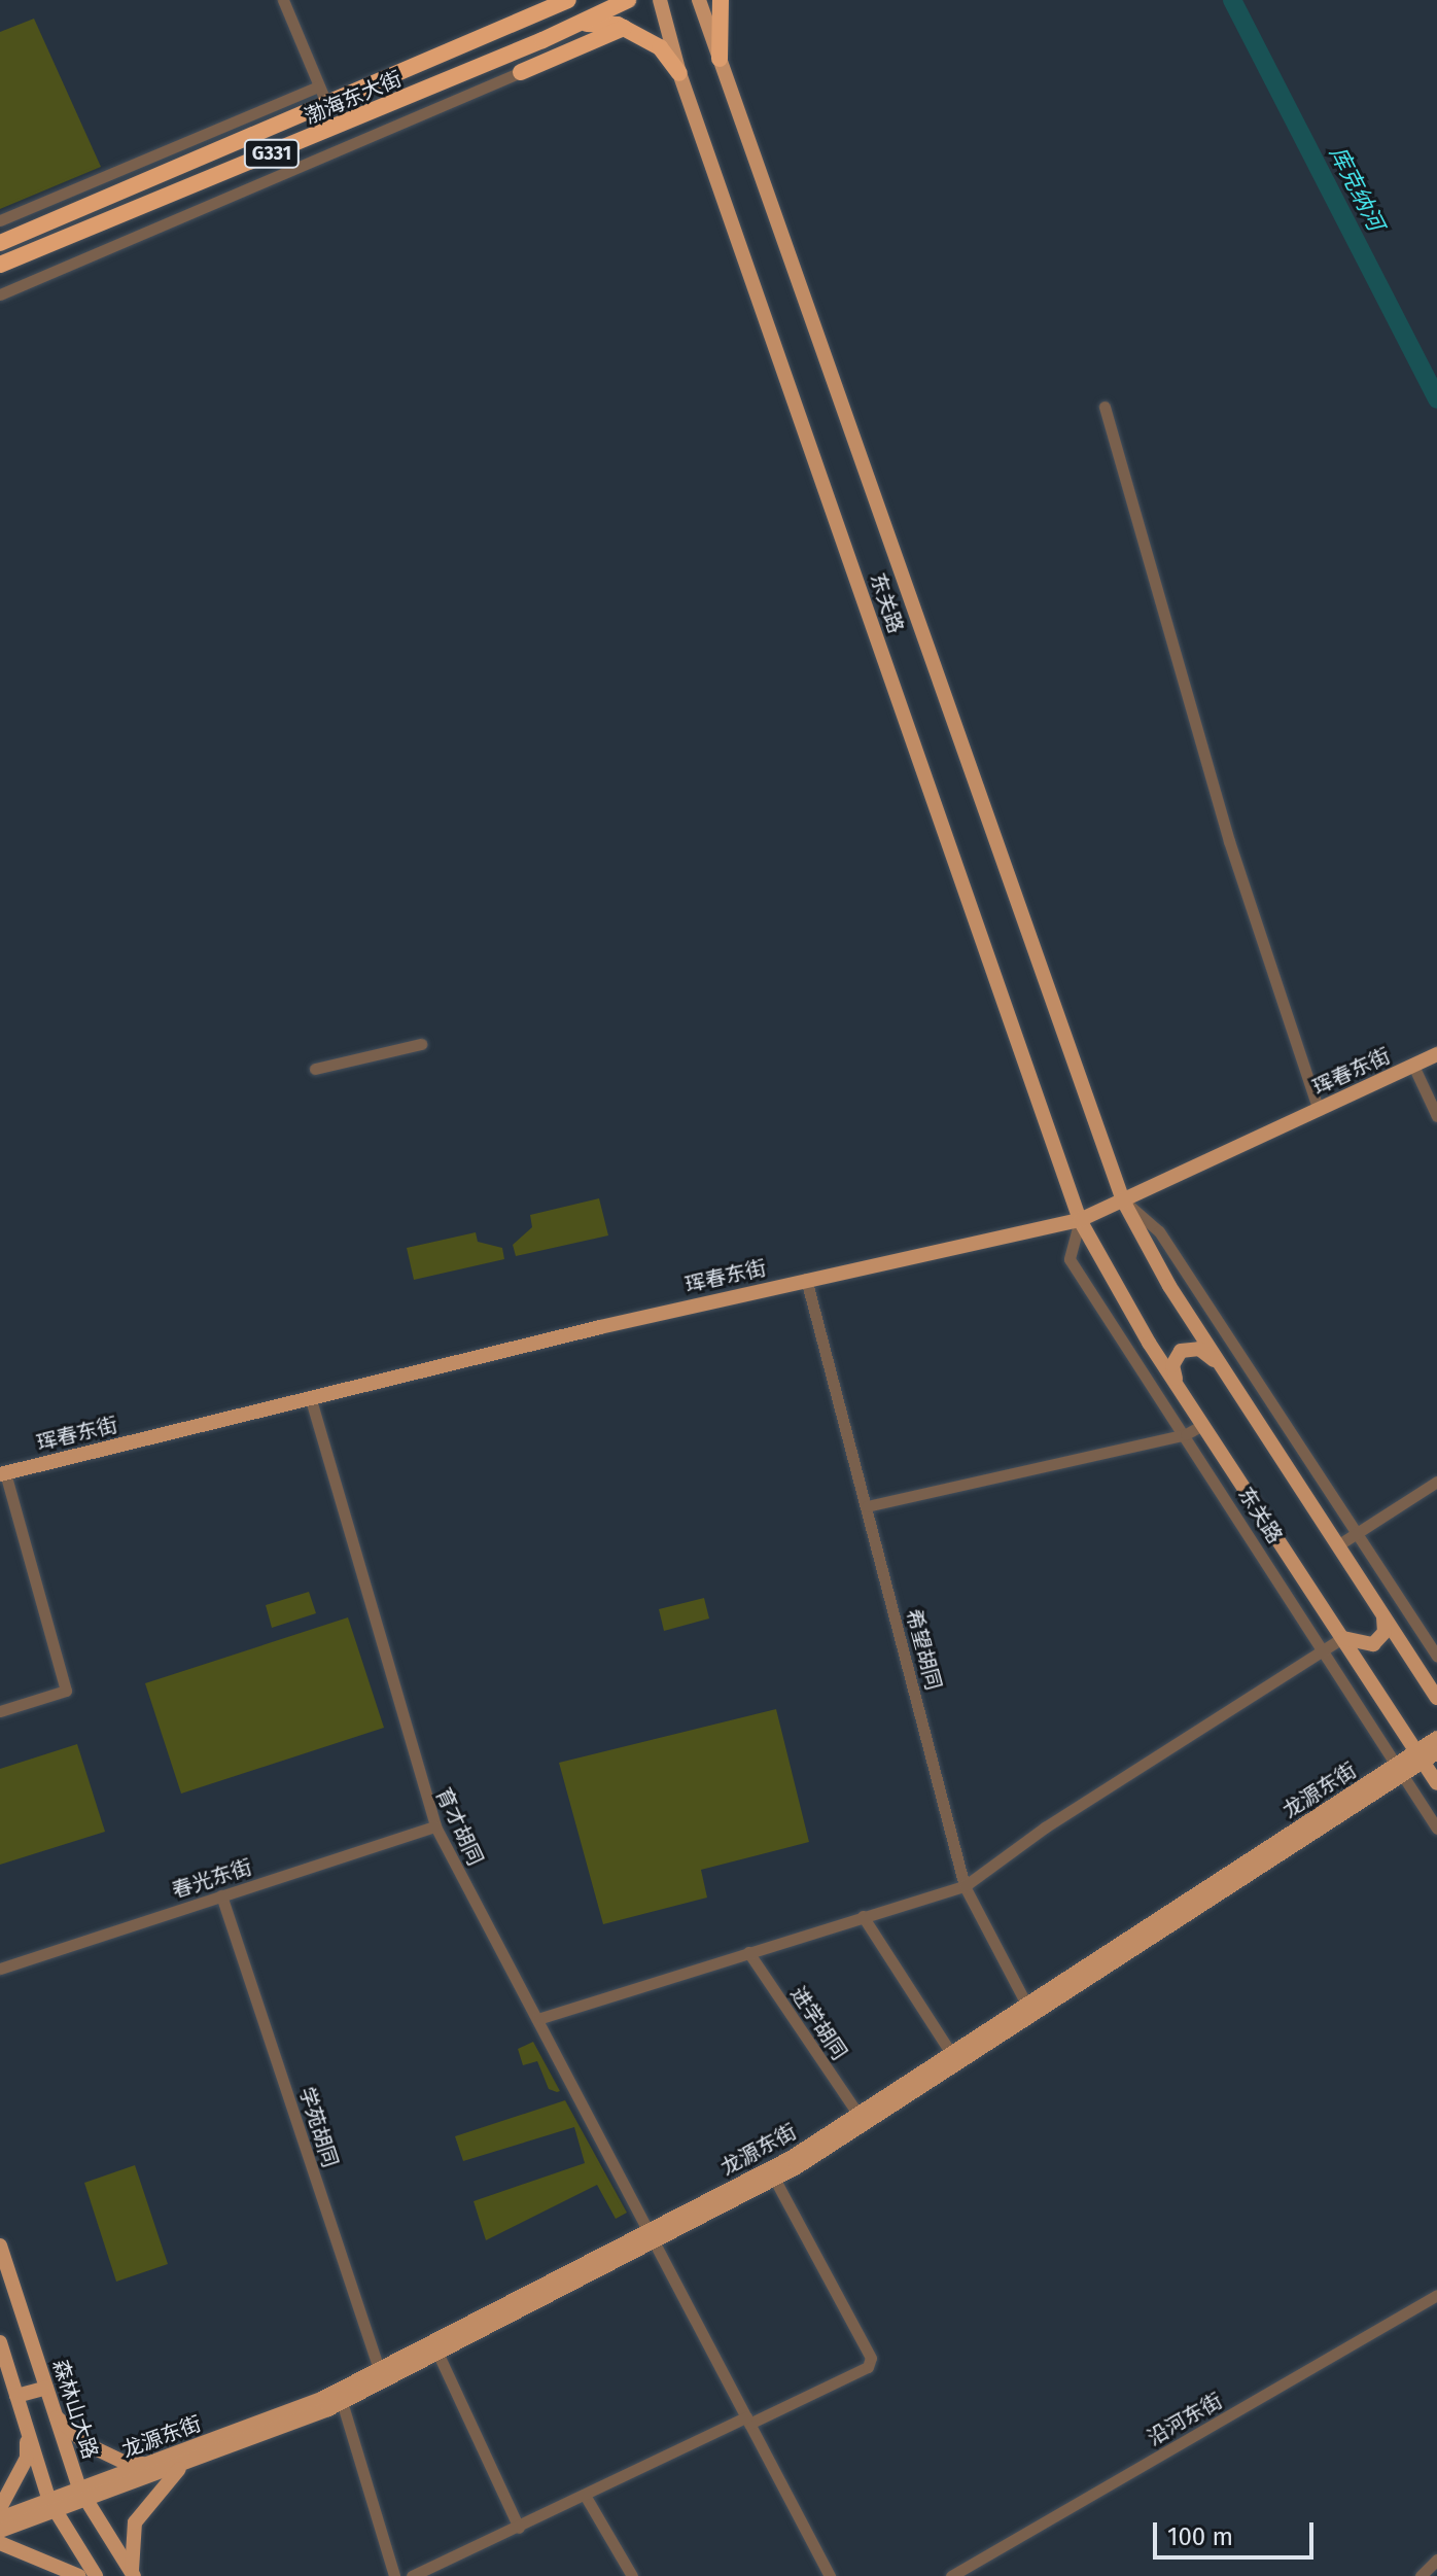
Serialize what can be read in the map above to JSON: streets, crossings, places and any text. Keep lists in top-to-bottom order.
{
  "streets": {
    "highway": ["渤海东大街", "G331"],
    "main road": [
      "东关路",
      "珲春东街",
      "龙源东街",
      "森林山大路"
    ],
    "street": [
      "希望胡同",
      "育才胡同",
      "春光东街",
      "进学胡同",
      "学苑胡同",
      "沿河东街"
    ]
  },
  "crossings": [
    ["东关路", "珲春东街"],
    ["东关路", "龙源东街"],
    ["珲春东街", "希望胡同"],
    ["珲春东街", "育才胡同"],
    ["希望胡同", "龙源东街"],
    ["龙源东街", "育才胡同"],
    ["龙源东街", "进学胡同"],
    ["龙源东街", "学苑胡同"],
    ["龙源东街", "森林山大路"],
    ["育才胡同", "春光东街"],
    ["春光东街", "学苑胡同"]
  ],
  "water": ["库克纳河"],
  "scale_bar": "100 m"
}
